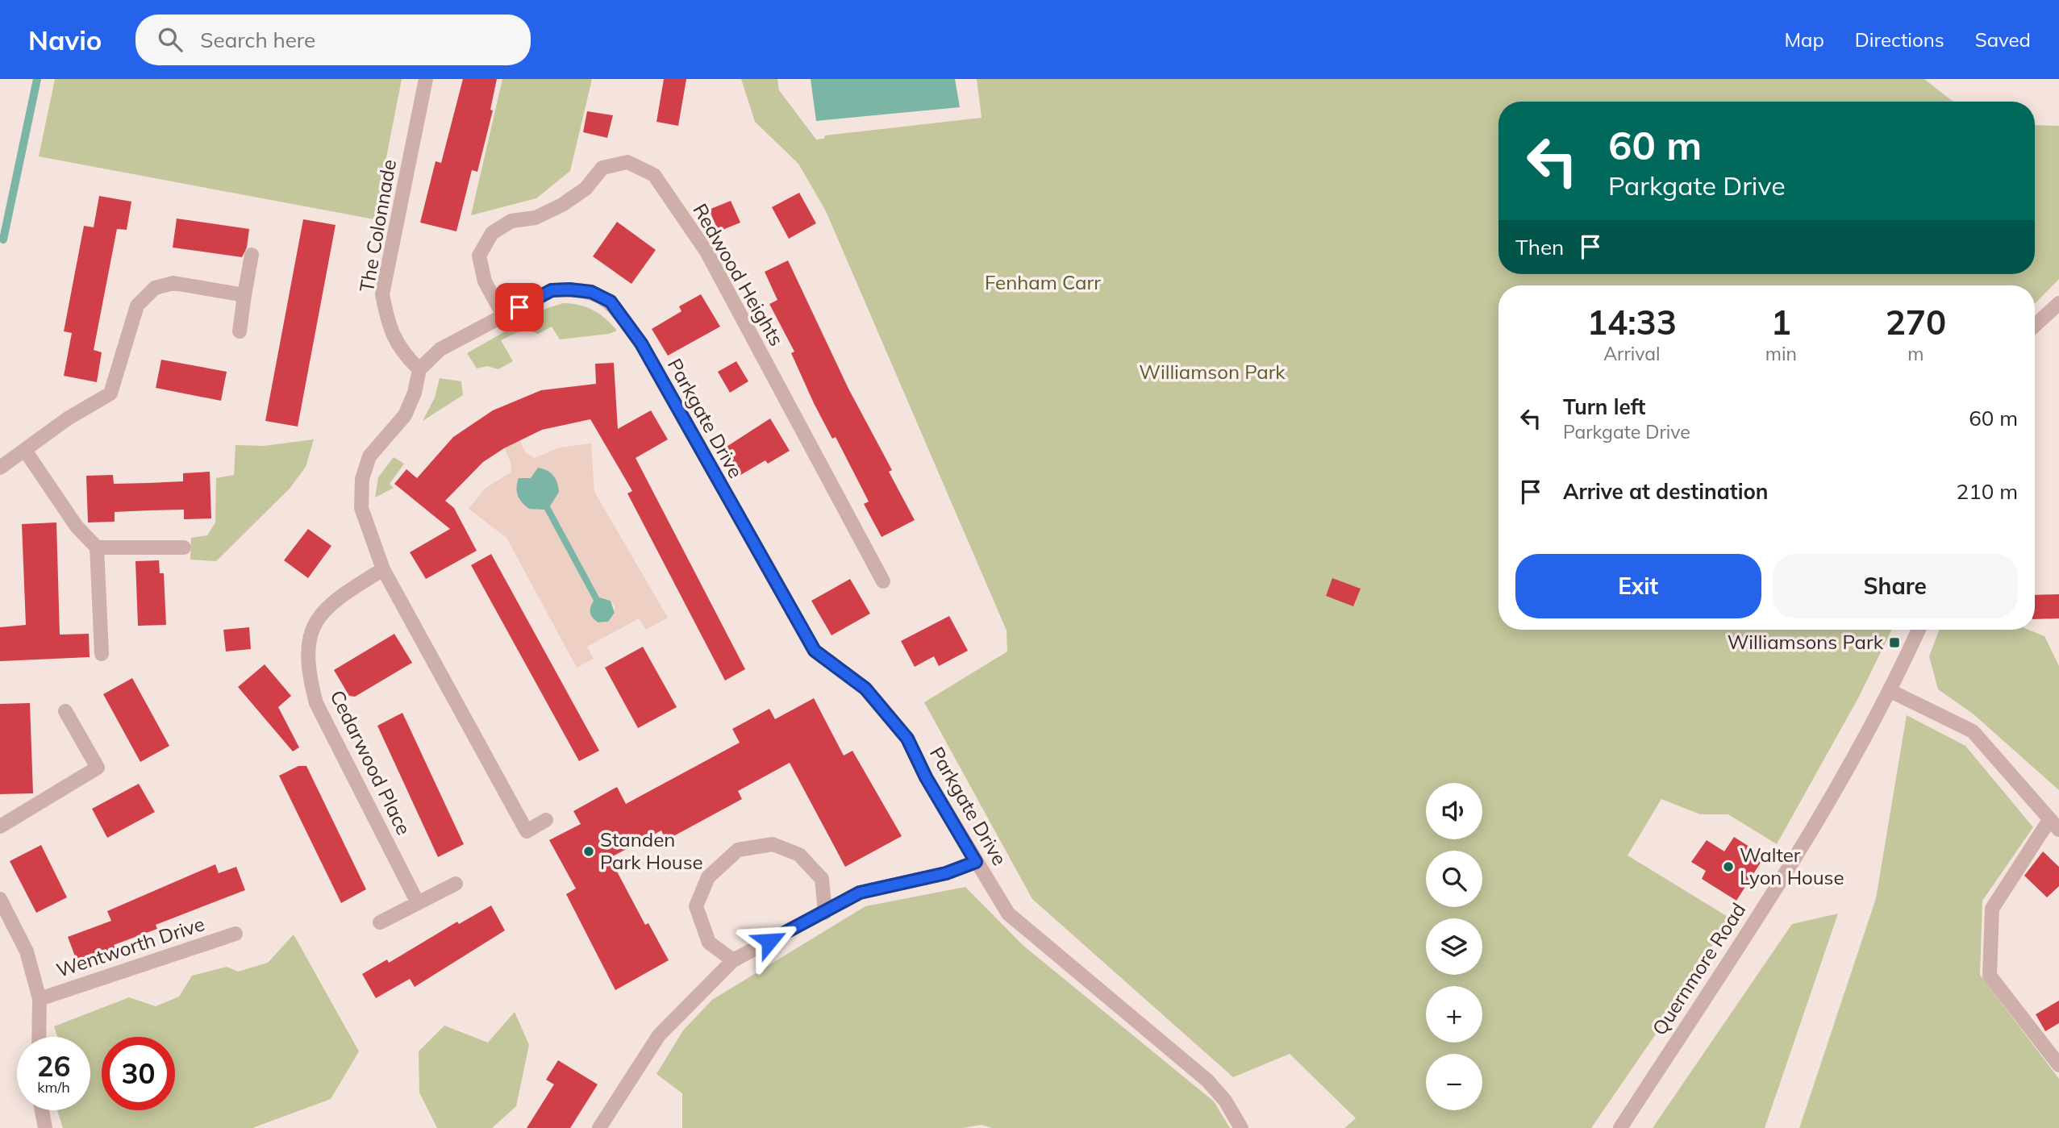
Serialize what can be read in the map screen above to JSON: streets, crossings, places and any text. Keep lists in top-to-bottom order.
{
  "streets": {
    "street": [
      "The Colonnade",
      "Redwood Heights",
      "Parkgate Drive",
      "Cedarwood Place",
      "Wentworth Drive",
      "Quernmore Road"
    ]
  },
  "crossings": [
    ["The Colonnade", "Parkgate Drive"],
    ["Redwood Heights", "Parkgate Drive"]
  ],
  "parks": ["Fenham Carr", "Williamson Park"],
  "places": {
    "transit": ["Williamsons Park"],
    "other": ["Standen Park House", "Walter Lyon House"]
  },
  "page": {
    "header": "Navio",
    "search": "Search here",
    "nav": ["Map", "Directions", "Saved"],
    "turn": ["60 m", "Parkgate Drive"],
    "then": "Then",
    "eta": [
      "14:33",
      "Arrival",
      "1",
      "min",
      "270",
      "m"
    ],
    "list": [
      {
        "name": "Turn left",
        "note": "Parkgate Drive",
        "value": "60 m"
      },
      {
        "name": "Arrive at destination",
        "value": "210 m"
      }
    ],
    "buttons": ["Exit", "Share"],
    "map_buttons": ["+", "−"],
    "speed": "26 km/h",
    "limit": "30"
  }
}
